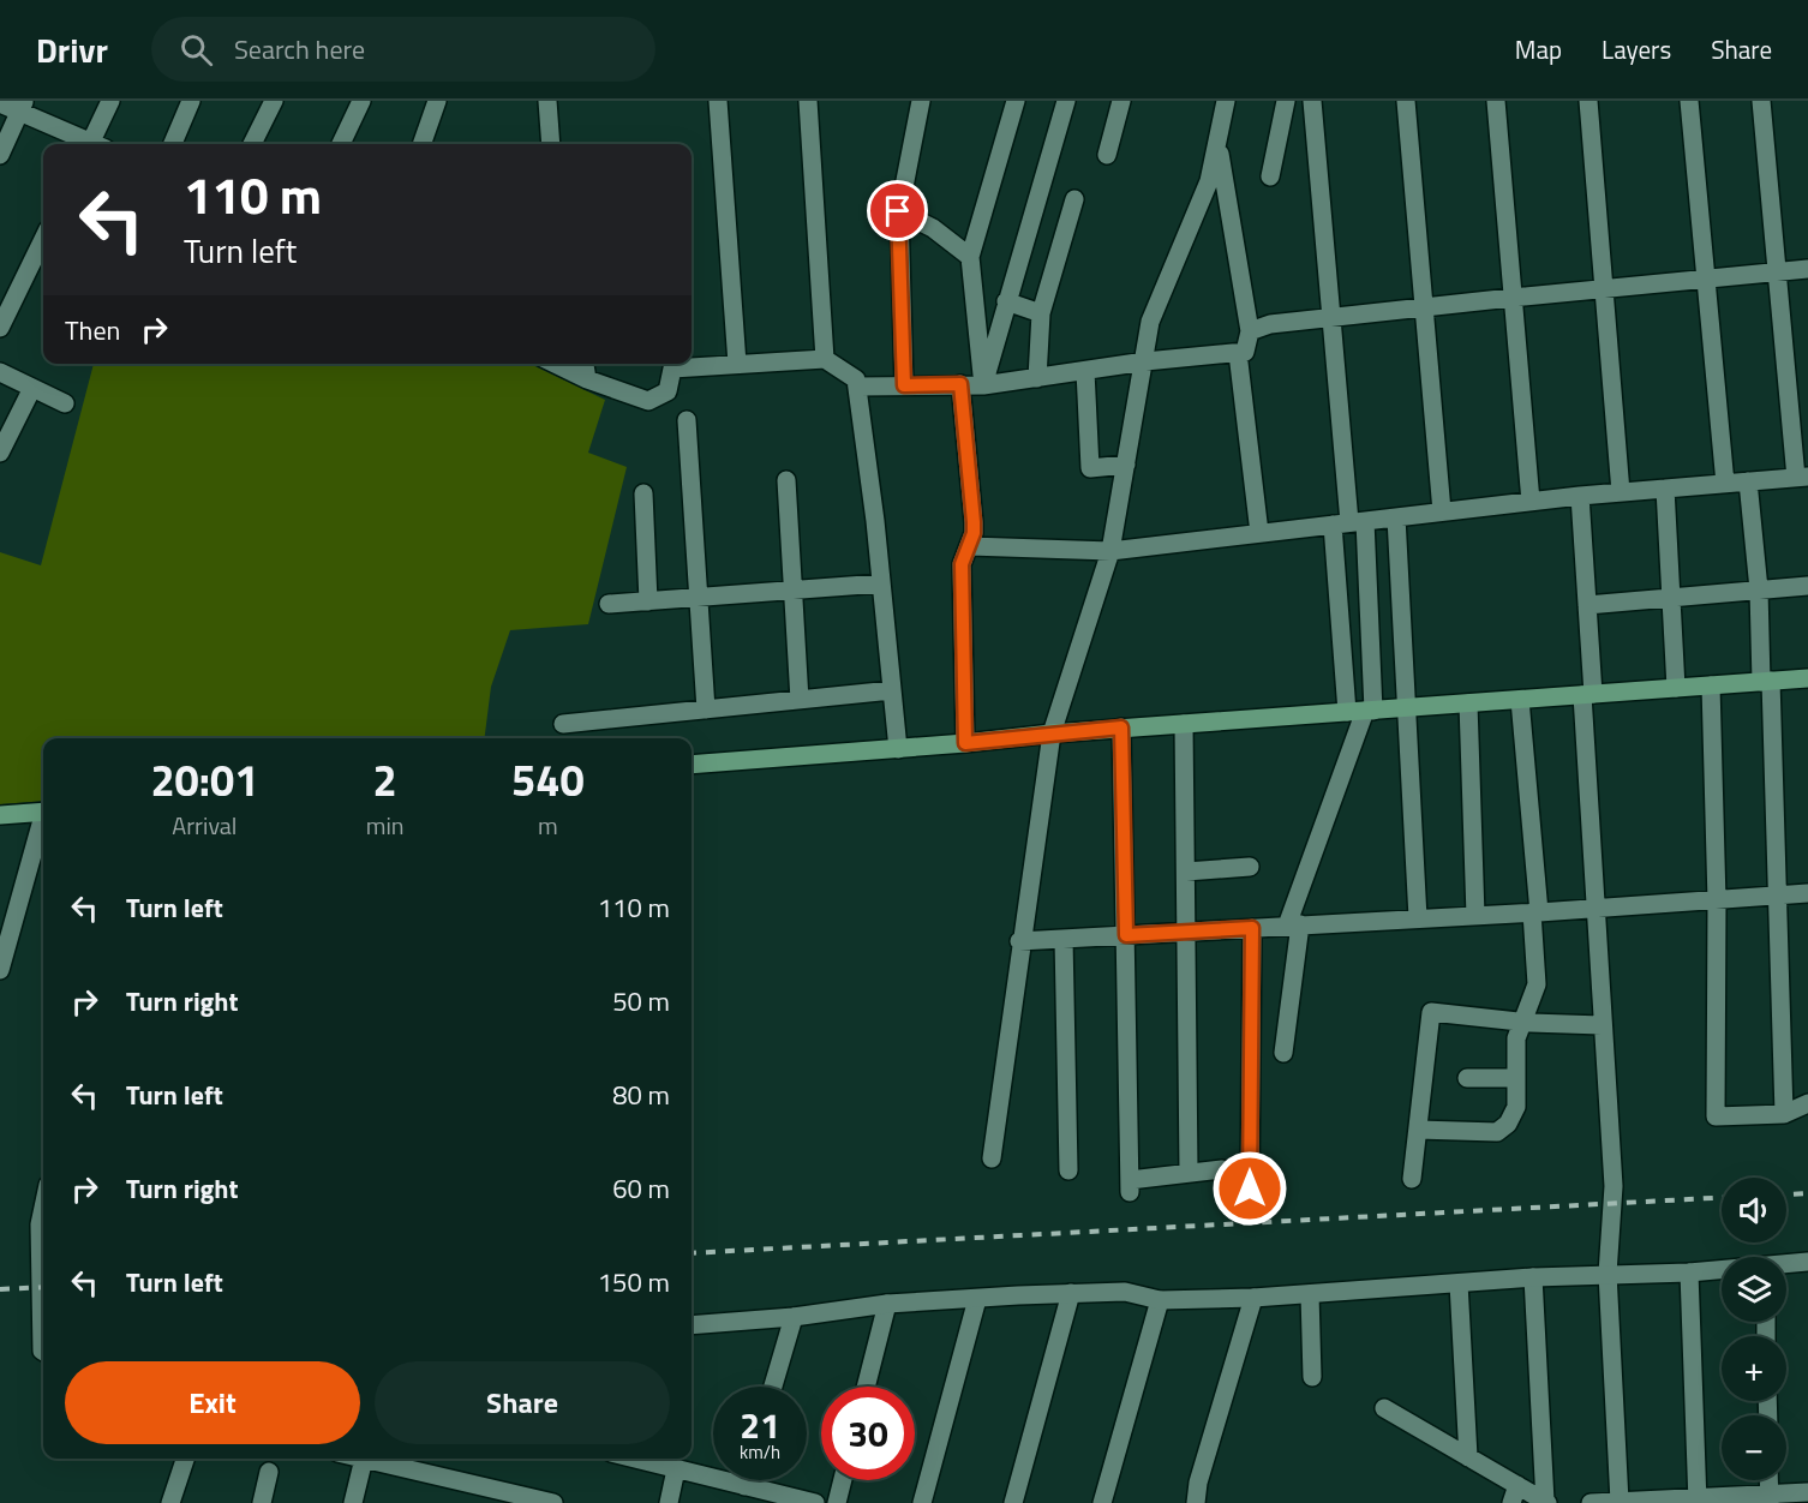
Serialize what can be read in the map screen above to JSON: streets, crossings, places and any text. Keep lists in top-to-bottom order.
{
  "page": {
    "header": "Drivr",
    "search": "Search here",
    "nav": ["Map", "Layers", "Share"],
    "turn": ["110 m", "Turn left"],
    "then": "Then",
    "eta": [
      "20:01",
      "Arrival",
      "2",
      "min",
      "540",
      "m"
    ],
    "list": [
      {
        "name": "Turn left",
        "value": "110 m"
      },
      {
        "name": "Turn right",
        "value": "50 m"
      },
      {
        "name": "Turn left",
        "value": "80 m"
      },
      {
        "name": "Turn right",
        "value": "60 m"
      },
      {
        "name": "Turn left",
        "value": "150 m"
      }
    ],
    "map_buttons": ["+", "−"],
    "buttons": ["Exit", "Share"],
    "speed": "21 km/h",
    "limit": "30"
  }
}
